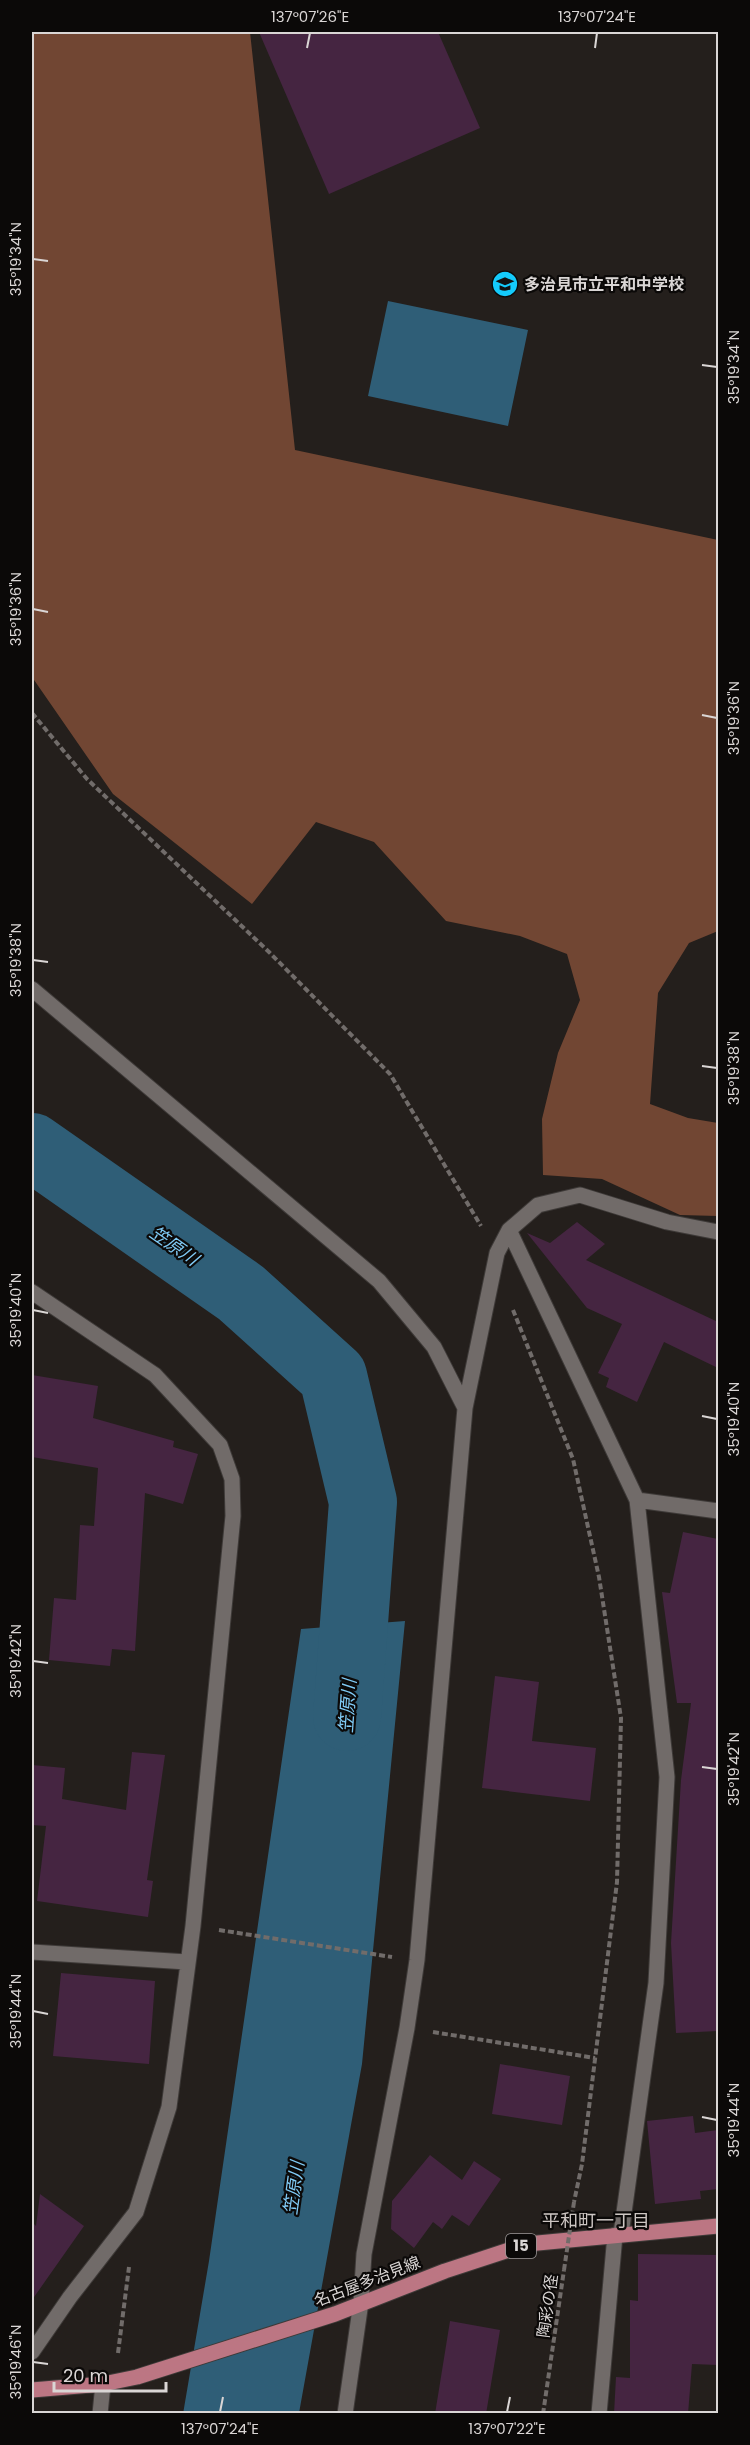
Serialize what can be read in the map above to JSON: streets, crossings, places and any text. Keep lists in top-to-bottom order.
{
  "streets": {
    "main road": ["15", "名古屋多治見線"],
    "path": ["陶彩の径"]
  },
  "districts": ["平和町一丁目"],
  "water": ["笠原川"],
  "places": {
    "school or university": ["多治見市立平和中学校"]
  },
  "scale_bar": "20 m",
  "coordinates": [
    "137°07'26\"E",
    "137°07'24\"E",
    "35°19'34\"N",
    "35°19'36\"N",
    "35°19'38\"N",
    "35°19'40\"N",
    "35°19'42\"N",
    "35°19'44\"N",
    "35°19'46\"N",
    "137°07'22\"E"
  ]
}
